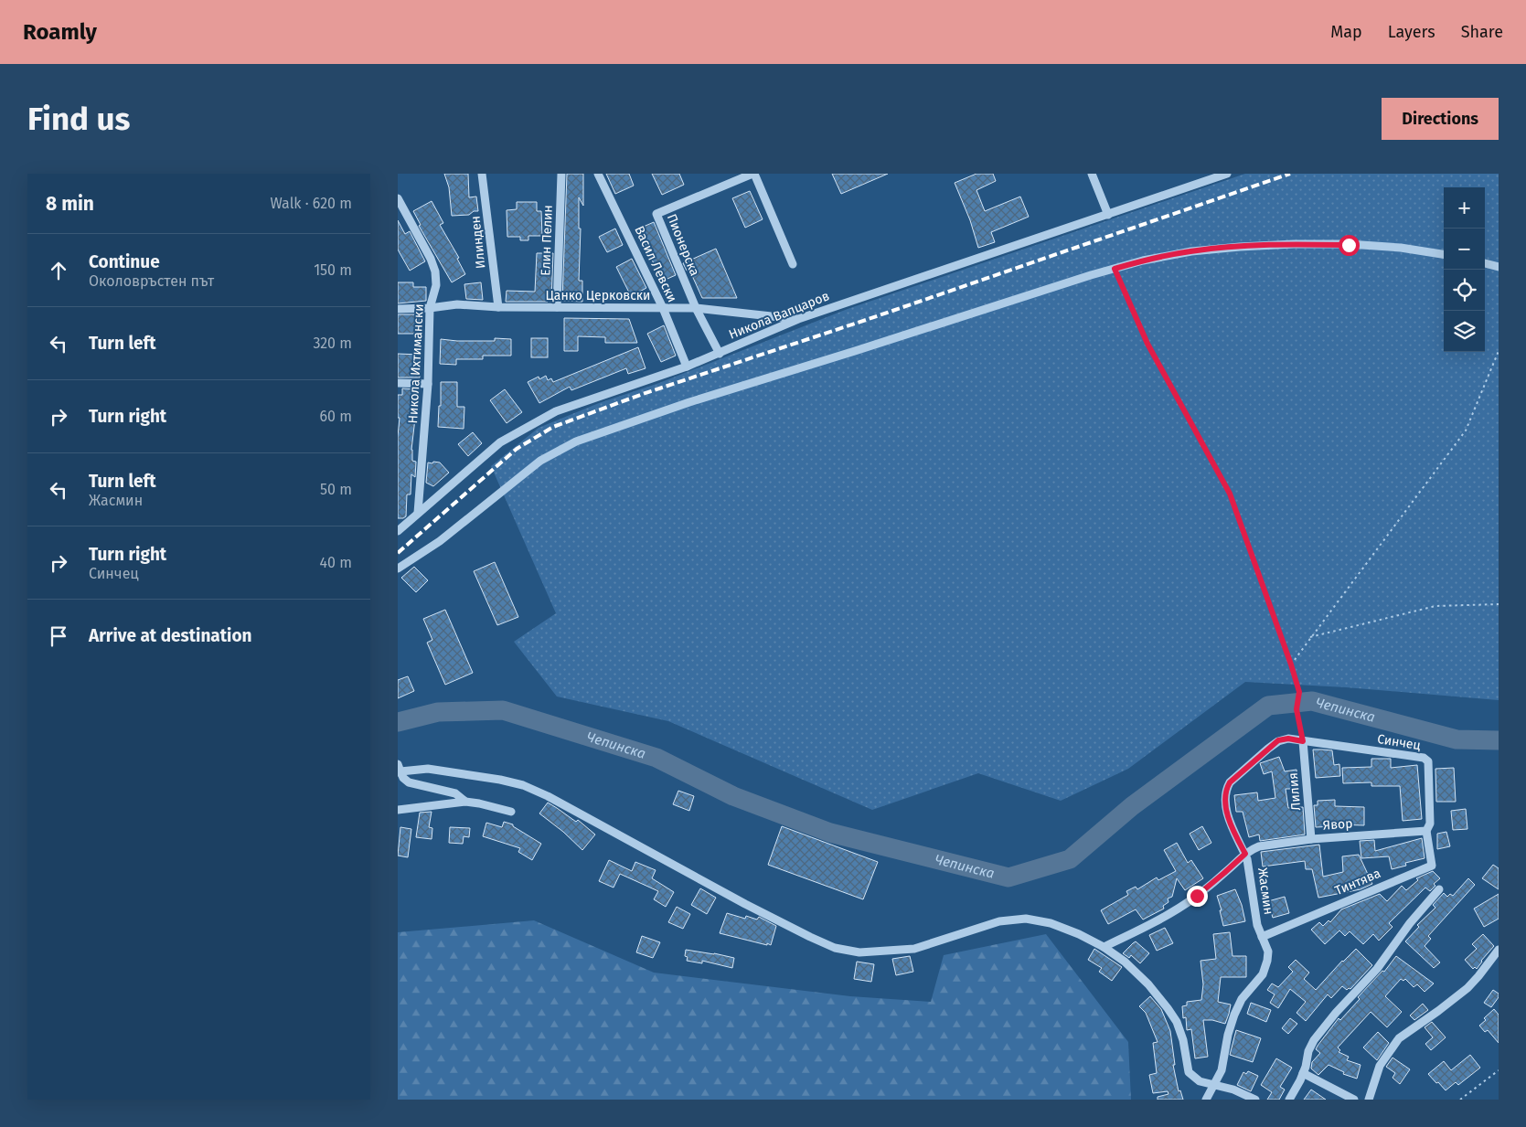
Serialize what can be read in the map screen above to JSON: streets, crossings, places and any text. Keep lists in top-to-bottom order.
{
  "streets": {
    "street": [
      "Елин Пелин",
      "Илинден",
      "Пионерска",
      "Васил Левски",
      "Цанко Церковски",
      "Никола Вапцаров",
      "Никола Ихтимански",
      "Синчец",
      "Лилия",
      "Явор",
      "Тинтява",
      "Жасмин"
    ]
  },
  "crossings": [
    ["Елин Пелин", "Цанко Церковски"],
    ["Илинден", "Цанко Церковски"],
    ["Пионерска", "Цанко Церковски"],
    ["Пионерска", "Никола Вапцаров"],
    ["Васил Левски", "Цанко Церковски"],
    ["Васил Левски", "Никола Вапцаров"],
    ["Цанко Церковски", "Никола Вапцаров"],
    ["Цанко Церковски", "Никола Ихтимански"],
    ["Никола Вапцаров", "Никола Ихтимански"],
    ["Синчец", "Лилия"],
    ["Синчец", "Явор"],
    ["Синчец", "Тинтява"],
    ["Синчец", "Жасмин"],
    ["Лилия", "Явор"],
    ["Лилия", "Жасмин"],
    ["Явор", "Тинтява"],
    ["Явор", "Жасмин"],
    ["Тинтява", "Жасмин"]
  ],
  "water": ["Чепинска"],
  "page": {
    "header": "Roamly",
    "nav": ["Map", "Layers", "Share"],
    "buttons": "Directions",
    "title": "Find us",
    "heading": ["8 min", "Walk · 620 m"],
    "map_buttons": ["+", "−"],
    "list": [
      ["Continue", "Околовръстен път", "150 m"],
      ["Turn left", "320 m"],
      ["Turn right", "60 m"],
      ["Turn left", "Жасмин", "50 m"],
      ["Turn right", "Синчец", "40 m"],
      "Arrive at destination"
    ]
  }
}
